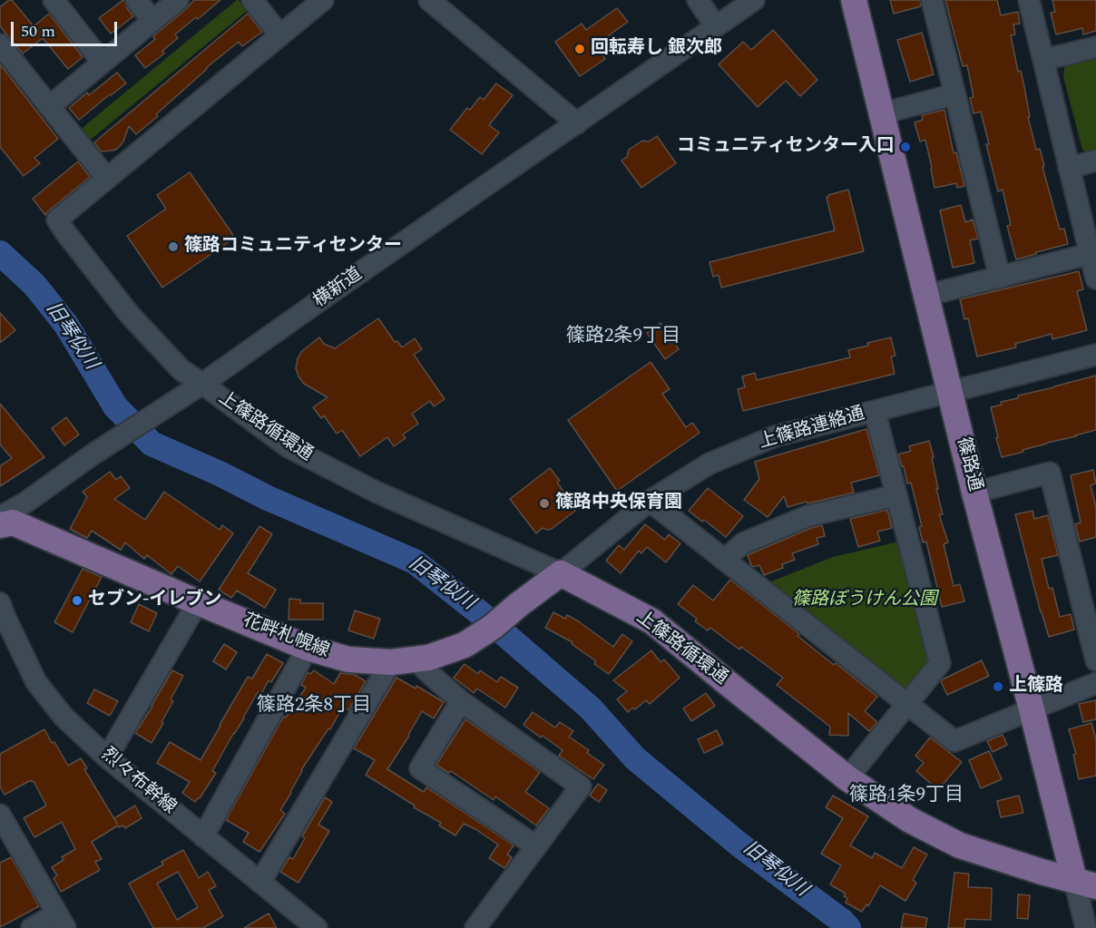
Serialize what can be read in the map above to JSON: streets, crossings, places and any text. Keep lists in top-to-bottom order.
{
  "streets": {
    "main road": ["上篠路循環通", "篠路通", "花畔札幌線"],
    "street": ["横新道", "上篠路連絡通", "烈々布幹線"]
  },
  "crossings": [
    ["横新道", "上篠路循環通"],
    ["上篠路循環通", "上篠路連絡通"],
    ["上篠路循環通", "篠路通"],
    ["上篠路循環通", "花畔札幌線"],
    ["上篠路連絡通", "篠路通"],
    ["上篠路連絡通", "花畔札幌線"]
  ],
  "districts": ["篠路2条9丁目", "篠路2条8丁目", "篠路1条9丁目"],
  "water": ["旧琴似川"],
  "parks": ["篠路ぼうけん公園"],
  "places": [
    "回転寿し 銀次郎",
    "コミュニティセンター入口",
    "篠路コミュニティセンター",
    "篠路中央保育園",
    "セブン-イレブン",
    "上篠路"
  ],
  "scale_bar": "50 m"
}
